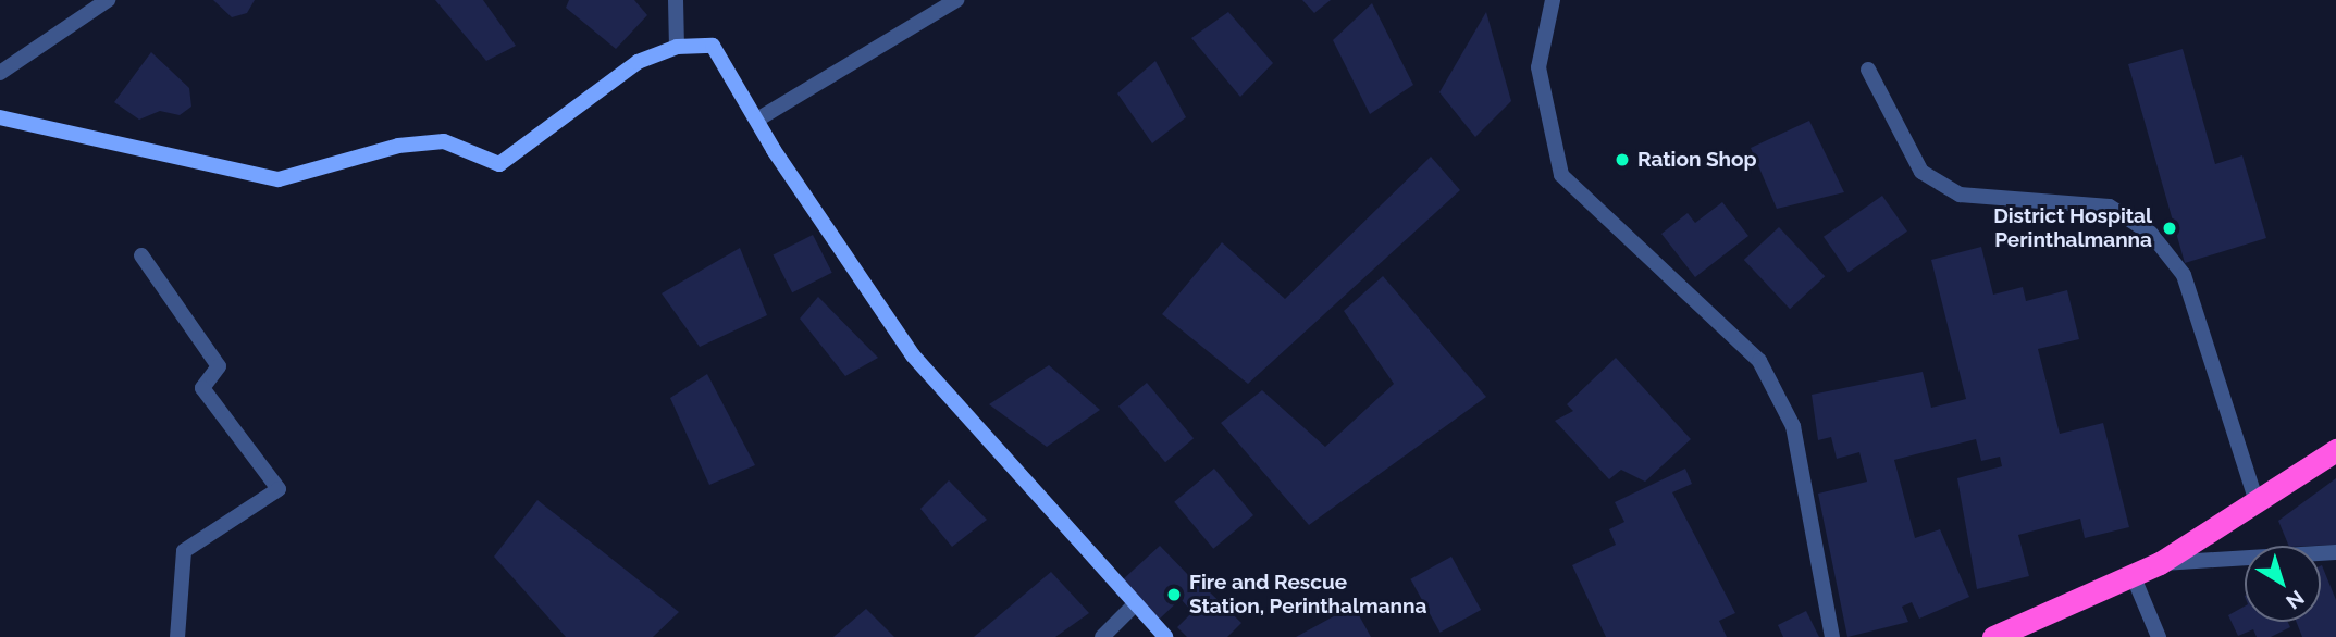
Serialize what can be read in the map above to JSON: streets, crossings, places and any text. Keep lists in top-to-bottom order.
{
  "places": ["Ration Shop", "District Hospital Perinthalmanna", "Fire and Rescue Station, Perinthalmanna"],
  "north": "bottom right"
}
